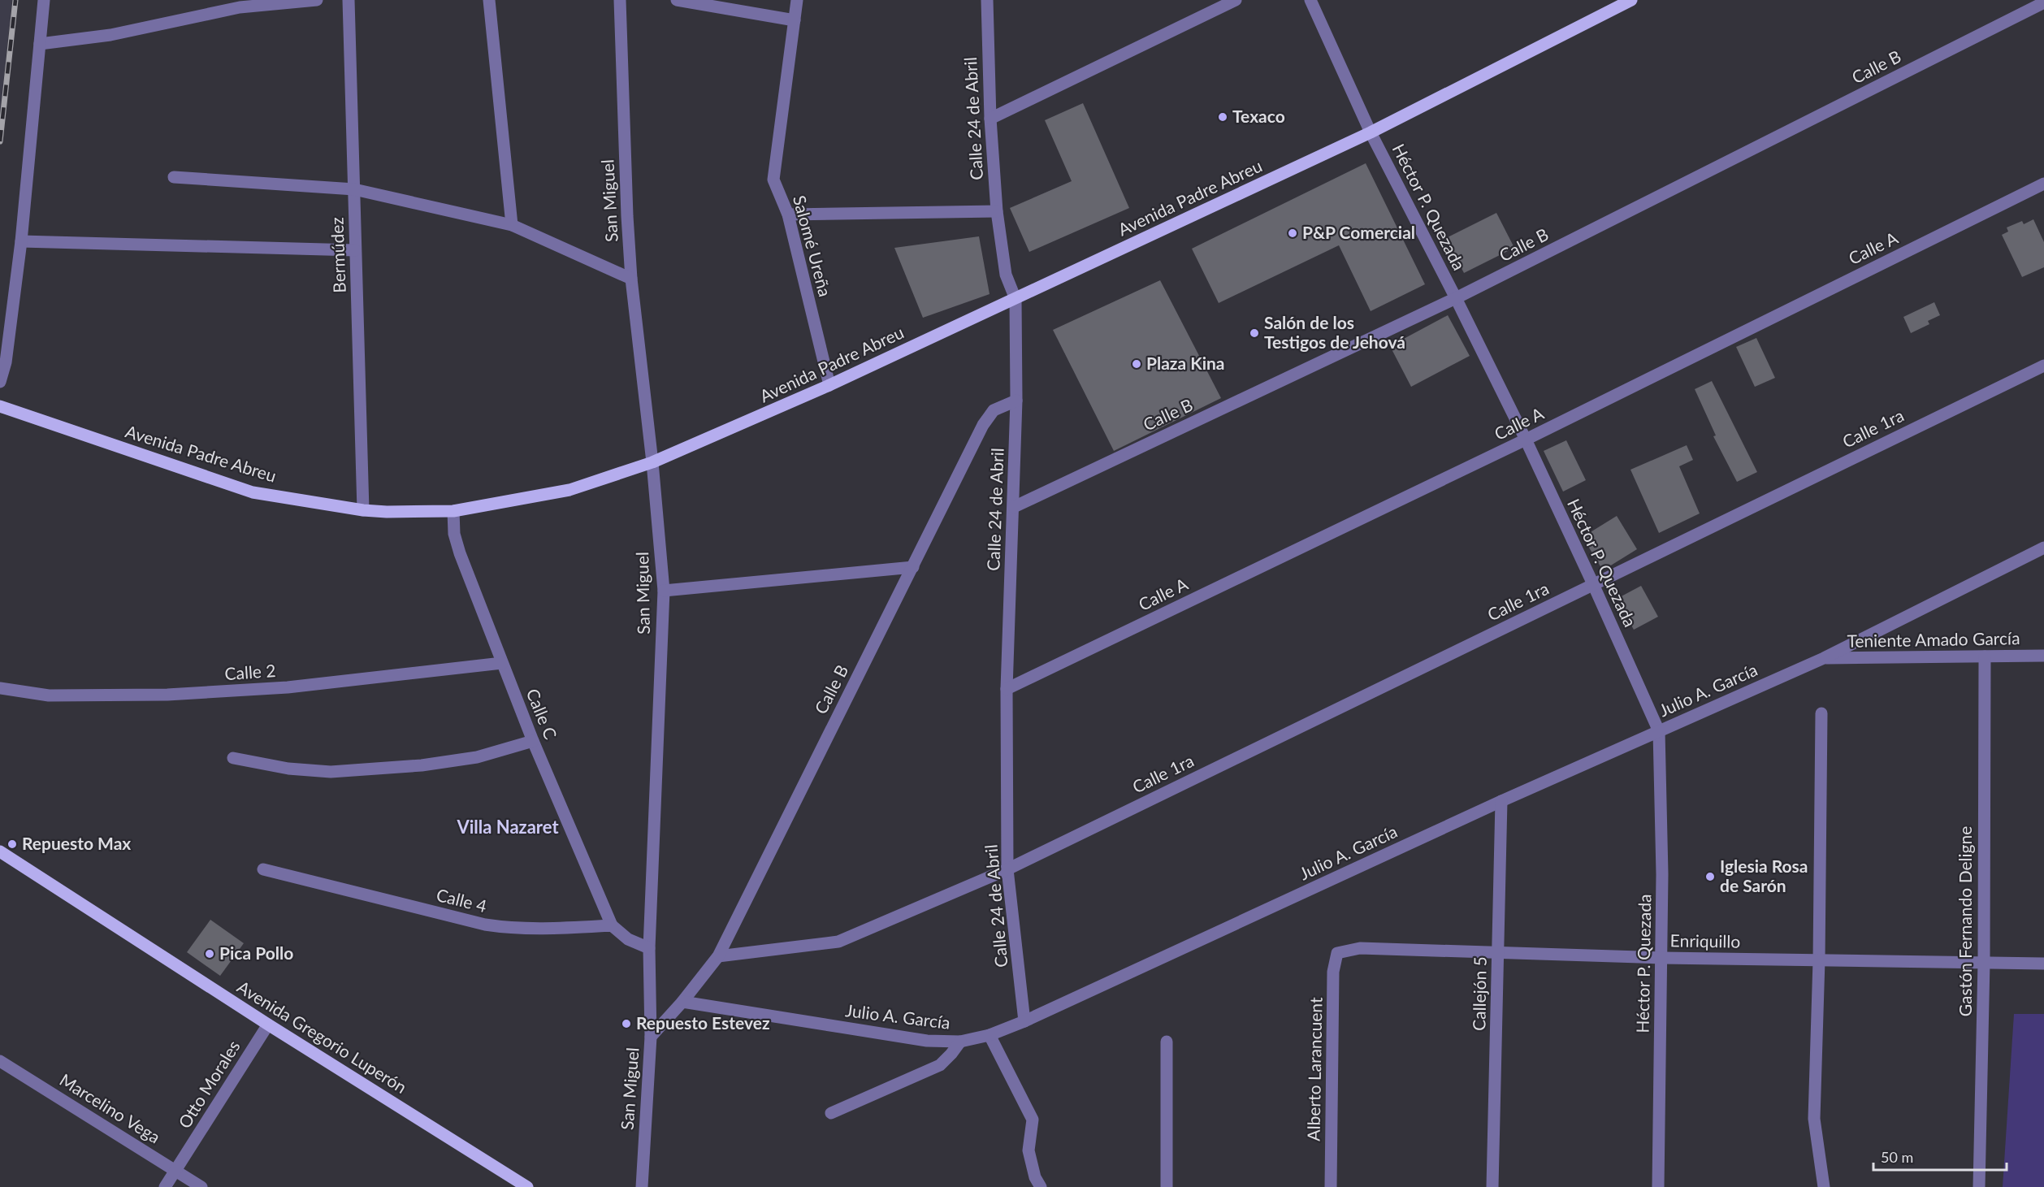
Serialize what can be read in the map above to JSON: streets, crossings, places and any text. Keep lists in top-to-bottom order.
{
  "streets": {
    "main road": ["Avenida Padre Abreu", "Avenida Gregorio Luperón"],
    "street": [
      "Calle B",
      "Calle 24 de Abril",
      "San Miguel",
      "Héctor P. Quezada",
      "Salomé Ureña",
      "Calle A",
      "Bermúdez",
      "Calle 1ra",
      "Teniente Amado García",
      "Calle 2",
      "Julio A. García",
      "Calle C",
      "Calle 4",
      "Gastón Fernando Deligne",
      "Enriquillo",
      "Callejón 5",
      "Alberto Larancuent",
      "Otto Morales",
      "Marcelino Vega"
    ]
  },
  "crossings": [
    ["Calle B", "Calle 24 de Abril"],
    ["Calle B", "Héctor P. Quezada"],
    ["Calle B", "Calle 1ra"],
    ["Calle B", "Julio A. García"],
    ["Calle 24 de Abril", "Avenida Padre Abreu"],
    ["Calle 24 de Abril", "Calle A"],
    ["Calle 24 de Abril", "Calle 1ra"],
    ["Calle 24 de Abril", "Julio A. García"],
    ["Avenida Padre Abreu", "San Miguel"],
    ["Avenida Padre Abreu", "Héctor P. Quezada"],
    ["Avenida Padre Abreu", "Salomé Ureña"],
    ["Avenida Padre Abreu", "Bermúdez"],
    ["Avenida Padre Abreu", "Calle C"],
    ["Héctor P. Quezada", "Calle A"],
    ["Héctor P. Quezada", "Calle 1ra"],
    ["Héctor P. Quezada", "Julio A. García"],
    ["Héctor P. Quezada", "Enriquillo"],
    ["Teniente Amado García", "Julio A. García"],
    ["Teniente Amado García", "Gastón Fernando Deligne"],
    ["Calle 2", "Calle C"],
    ["Julio A. García", "Callejón 5"],
    ["Calle C", "Calle 4"],
    ["Gastón Fernando Deligne", "Enriquillo"],
    ["Enriquillo", "Callejón 5"],
    ["Enriquillo", "Alberto Larancuent"],
    ["Avenida Gregorio Luperón", "Otto Morales"],
    ["Otto Morales", "Marcelino Vega"]
  ],
  "districts": ["Villa Nazaret"],
  "places": [
    "Texaco",
    "P&P Comercial",
    "Salón de los Testigos de Jehová",
    "Plaza Kina",
    "Repuesto Max",
    "Iglesia Rosa de Sarón",
    "Pica Pollo",
    "Repuesto Estevez"
  ],
  "scale_bar": "50 m"
}
